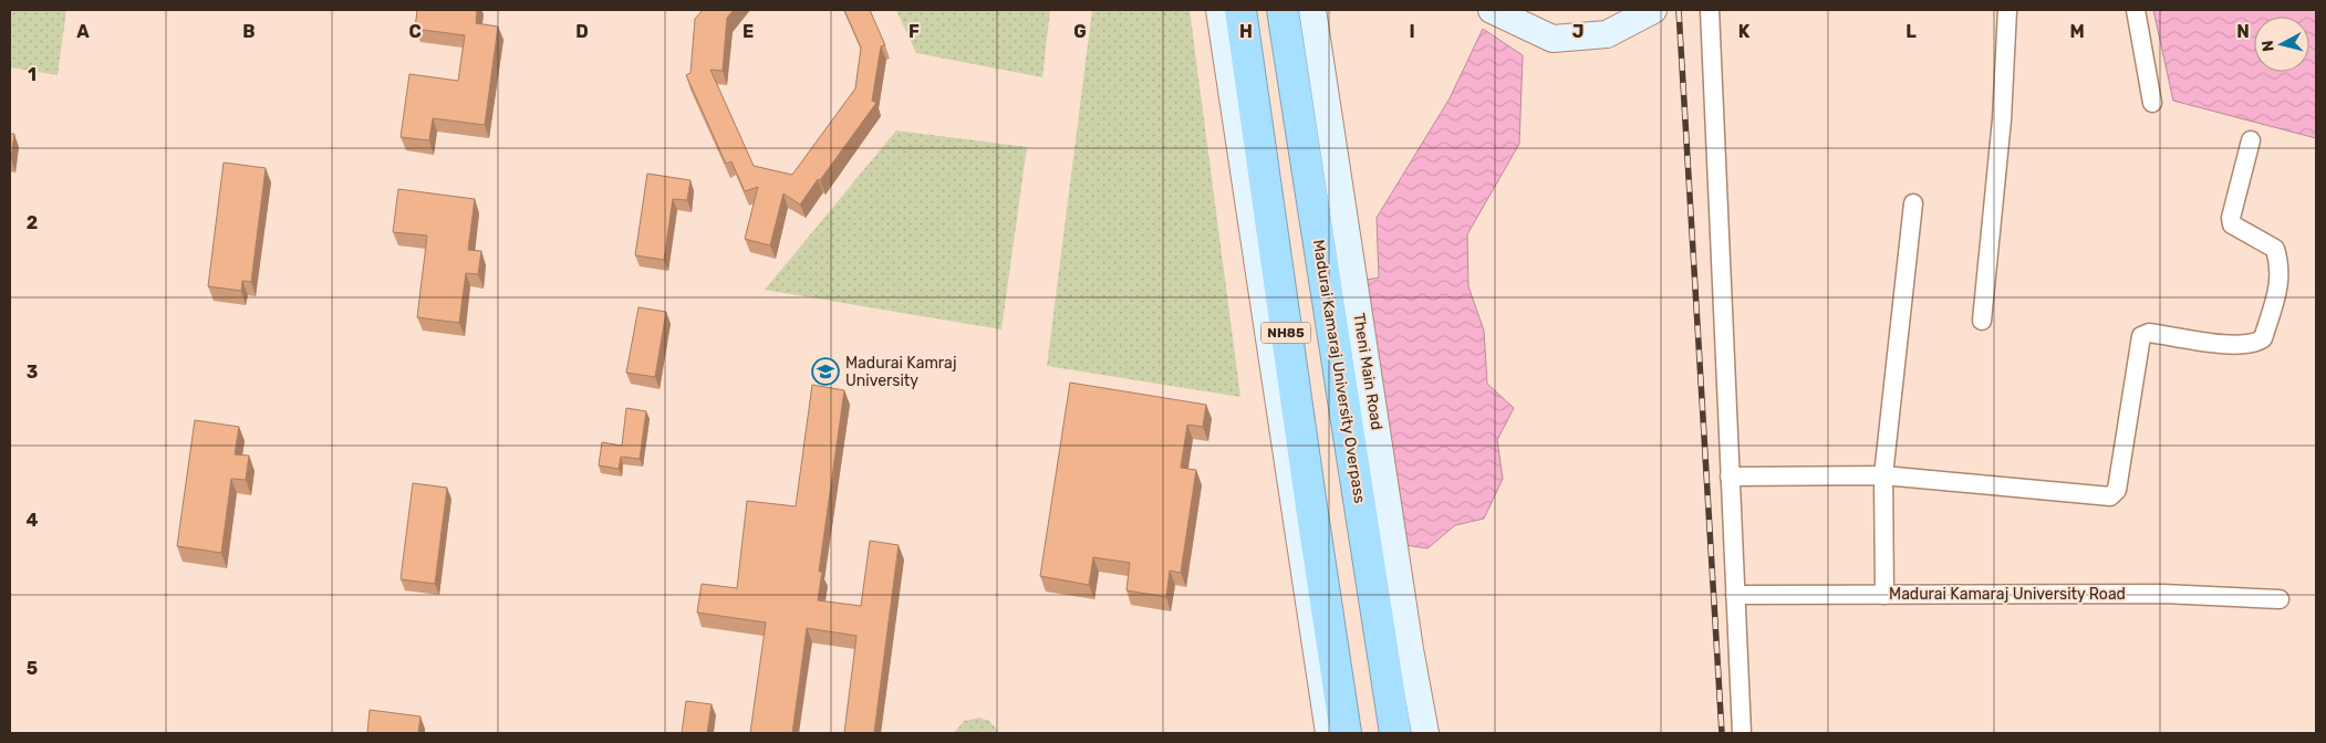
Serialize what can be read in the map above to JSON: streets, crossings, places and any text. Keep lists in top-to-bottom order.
{
  "streets": {
    "highway": ["NH85", "Madurai Kamaraj University Overpass"],
    "street": ["Theni Main Road", "Madurai Kamaraj University Road"]
  },
  "crossings": [
    ["Madurai Kamaraj University Overpass", "Theni Main Road"]
  ],
  "places": {
    "school or university": ["Madurai Kamraj University"]
  },
  "north": "left",
  "grid": {
    "columns": [
      "A",
      "B",
      "C",
      "D",
      "E",
      "F",
      "G",
      "H",
      "I",
      "J",
      "K",
      "L",
      "M",
      "N"
    ],
    "rows": [
      "1",
      "2",
      "3",
      "4",
      "5"
    ]
  }
}
